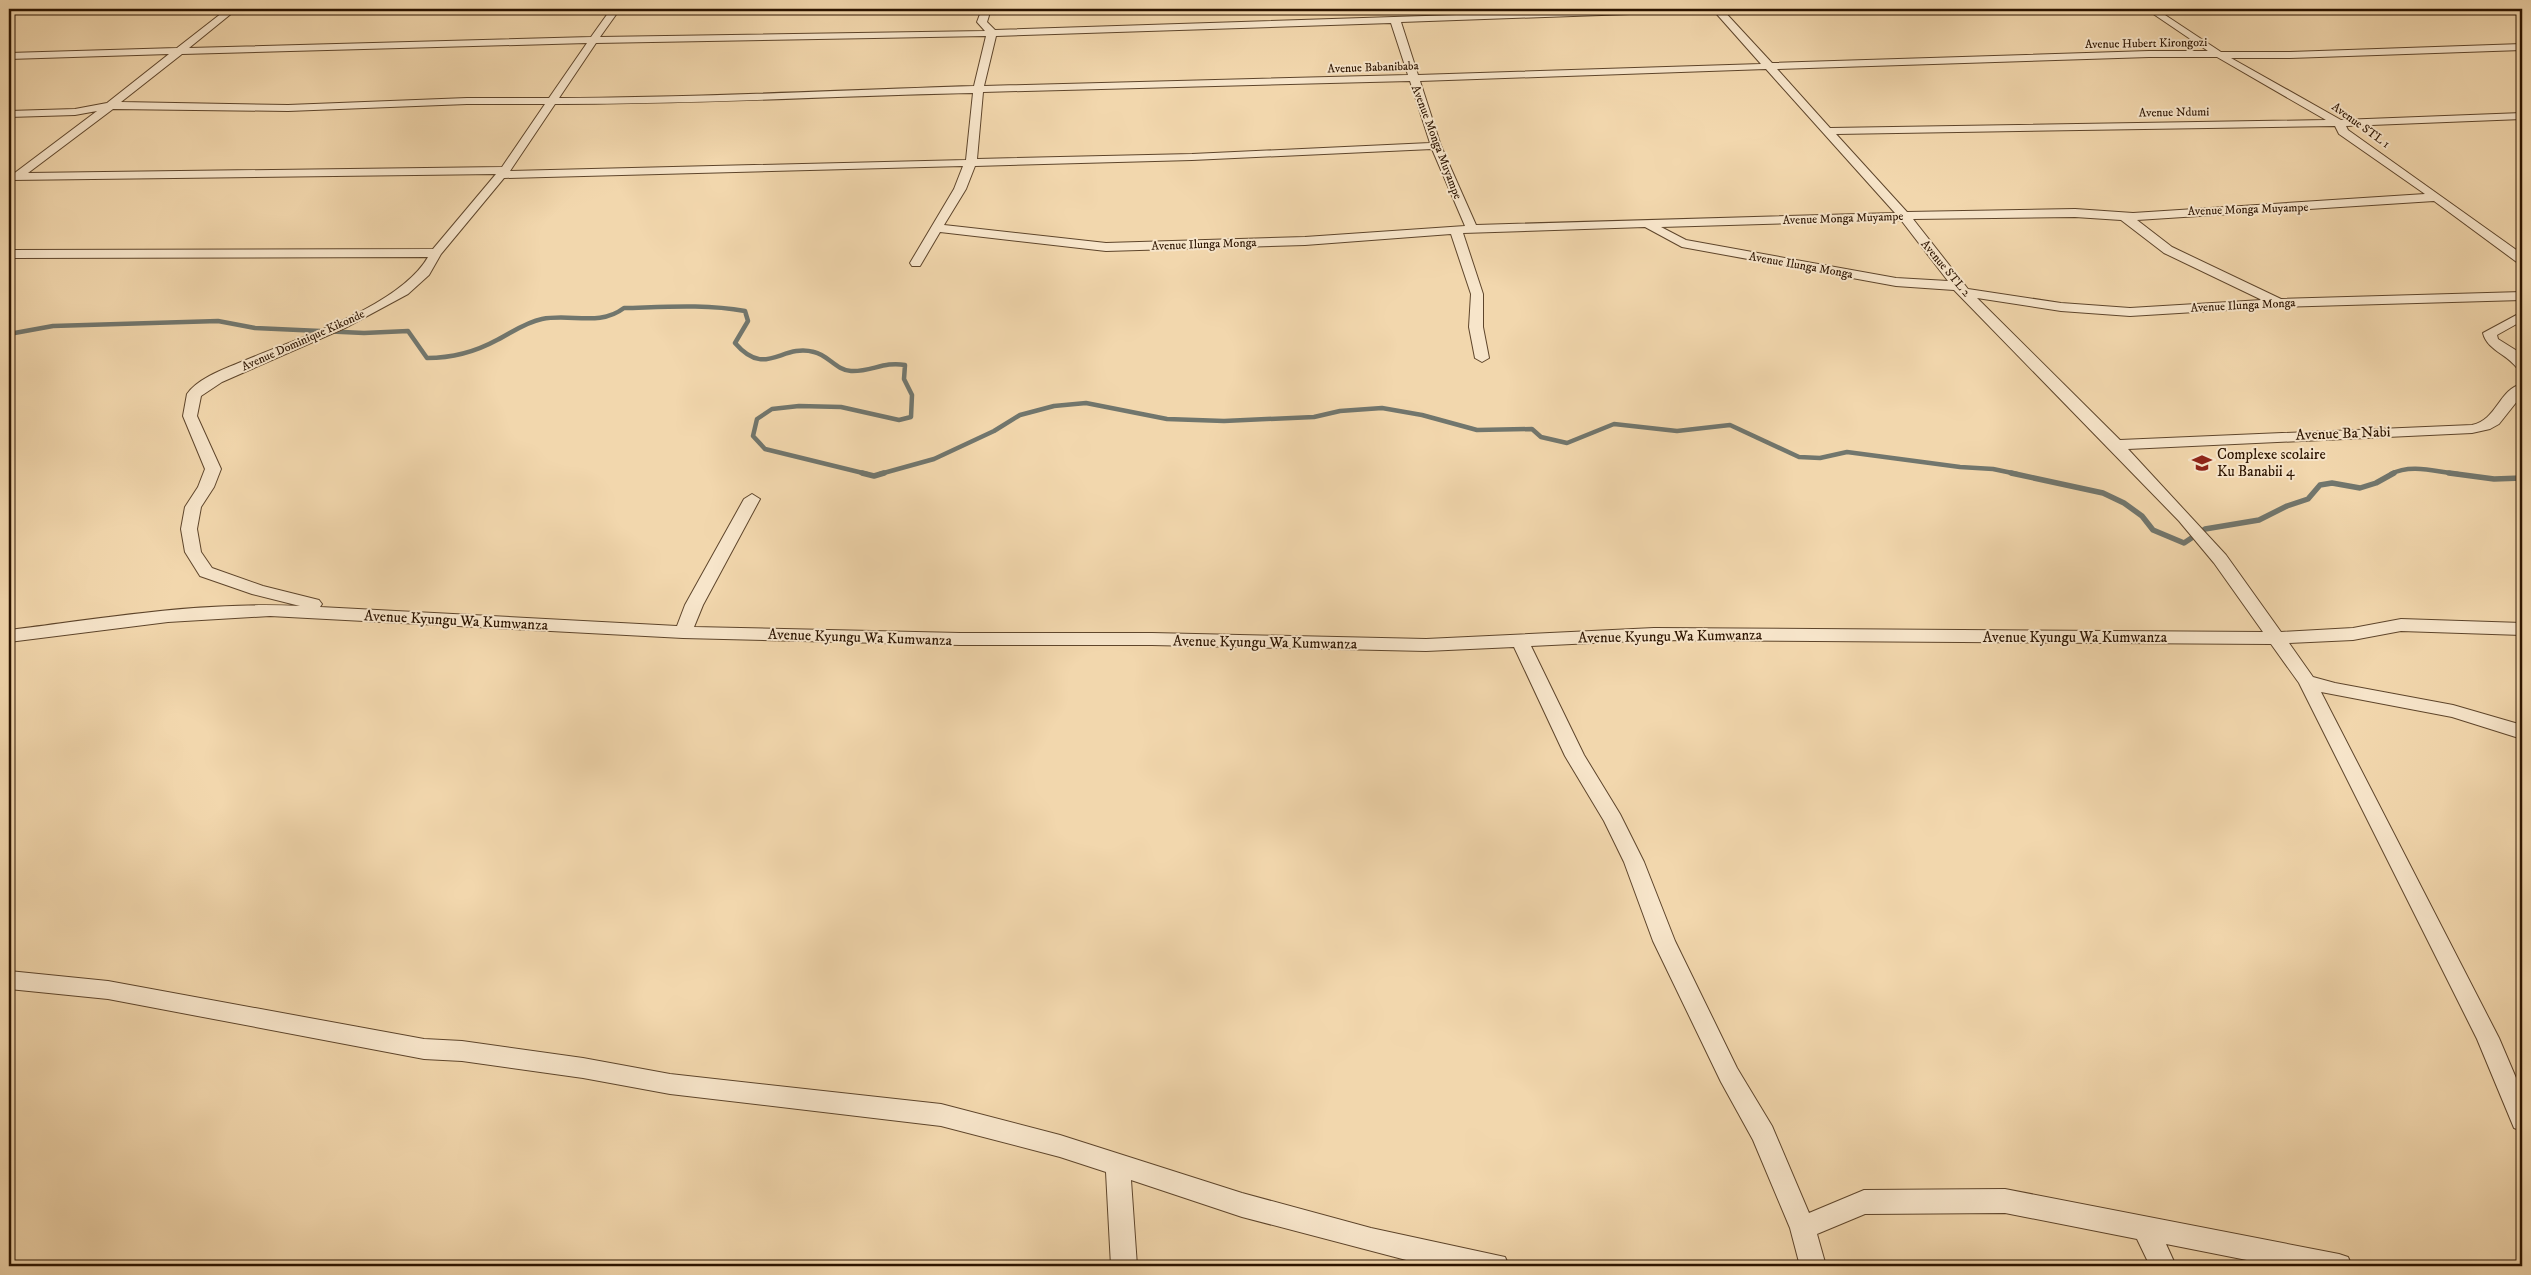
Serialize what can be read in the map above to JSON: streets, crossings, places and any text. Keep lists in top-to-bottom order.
{
  "streets": {
    "street": [
      "Avenue Hubert Kirongozi",
      "Avenue Babanibaba",
      "Avenue Ndumi",
      "Avenue STL 1",
      "Avenue Monga Muyampe",
      "Avenue Ilunga Monga",
      "Avenue STL 2",
      "Avenue Dominique Kikonde",
      "Avenue Ba Nabi",
      "Avenue Kyungu Wa Kumwanza"
    ]
  },
  "crossings": [
    ["Avenue Hubert Kirongozi", "Avenue Babanibaba"],
    ["Avenue Hubert Kirongozi", "Avenue STL 1"],
    ["Avenue Hubert Kirongozi", "Avenue STL 2"],
    ["Avenue Babanibaba", "Avenue Monga Muyampe"],
    ["Avenue Babanibaba", "Avenue STL 2"],
    ["Avenue Babanibaba", "Avenue Dominique Kikonde"],
    ["Avenue Ndumi", "Avenue STL 1"],
    ["Avenue Ndumi", "Avenue STL 2"],
    ["Avenue STL 1", "Avenue Monga Muyampe"],
    ["Avenue Monga Muyampe", "Avenue Ilunga Monga"],
    ["Avenue Monga Muyampe", "Avenue STL 2"],
    ["Avenue Ilunga Monga", "Avenue STL 2"],
    ["Avenue STL 2", "Avenue Ba Nabi"],
    ["Avenue STL 2", "Avenue Kyungu Wa Kumwanza"],
    ["Avenue Dominique Kikonde", "Avenue Kyungu Wa Kumwanza"]
  ],
  "places": {
    "school or university": ["Complexe scolaire Ku Banabii 4"]
  }
}
